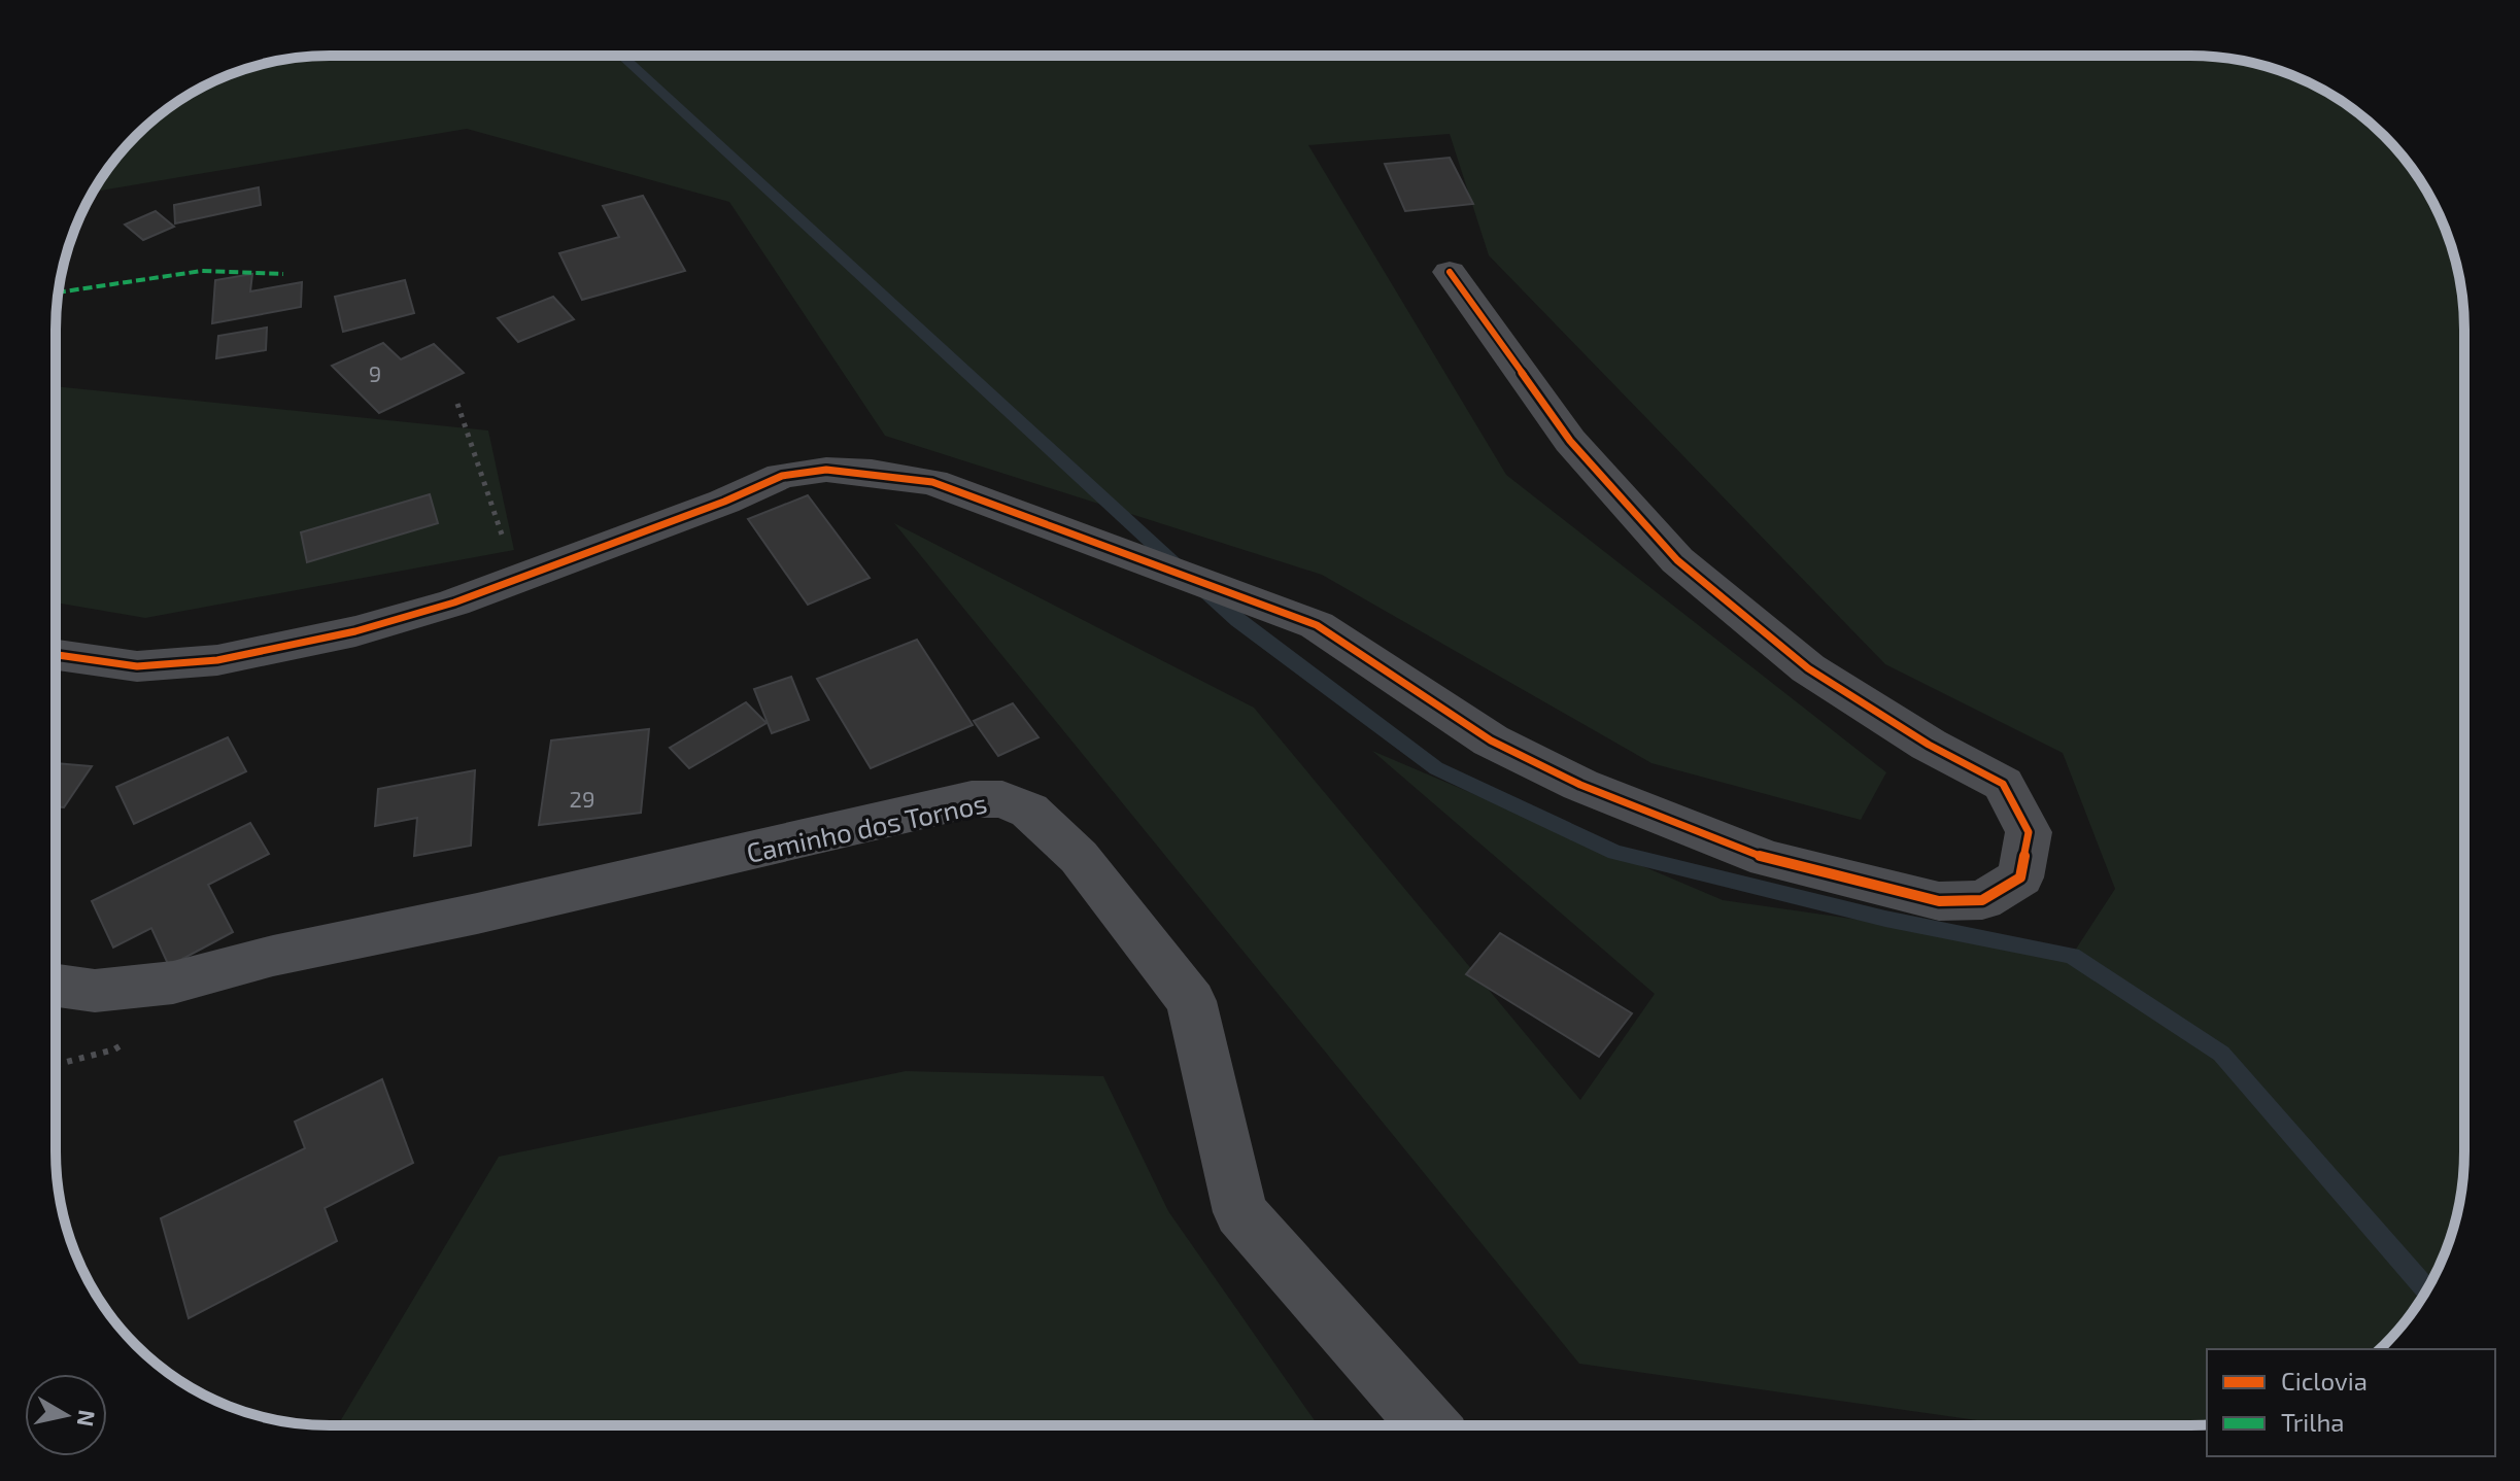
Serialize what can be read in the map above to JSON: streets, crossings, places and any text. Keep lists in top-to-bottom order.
{
  "streets": {
    "street": ["Caminho dos Tornos"]
  },
  "house_numbers": ["9", "29"],
  "legend": ["Ciclovia", "Trilha"],
  "north": "right"
}
